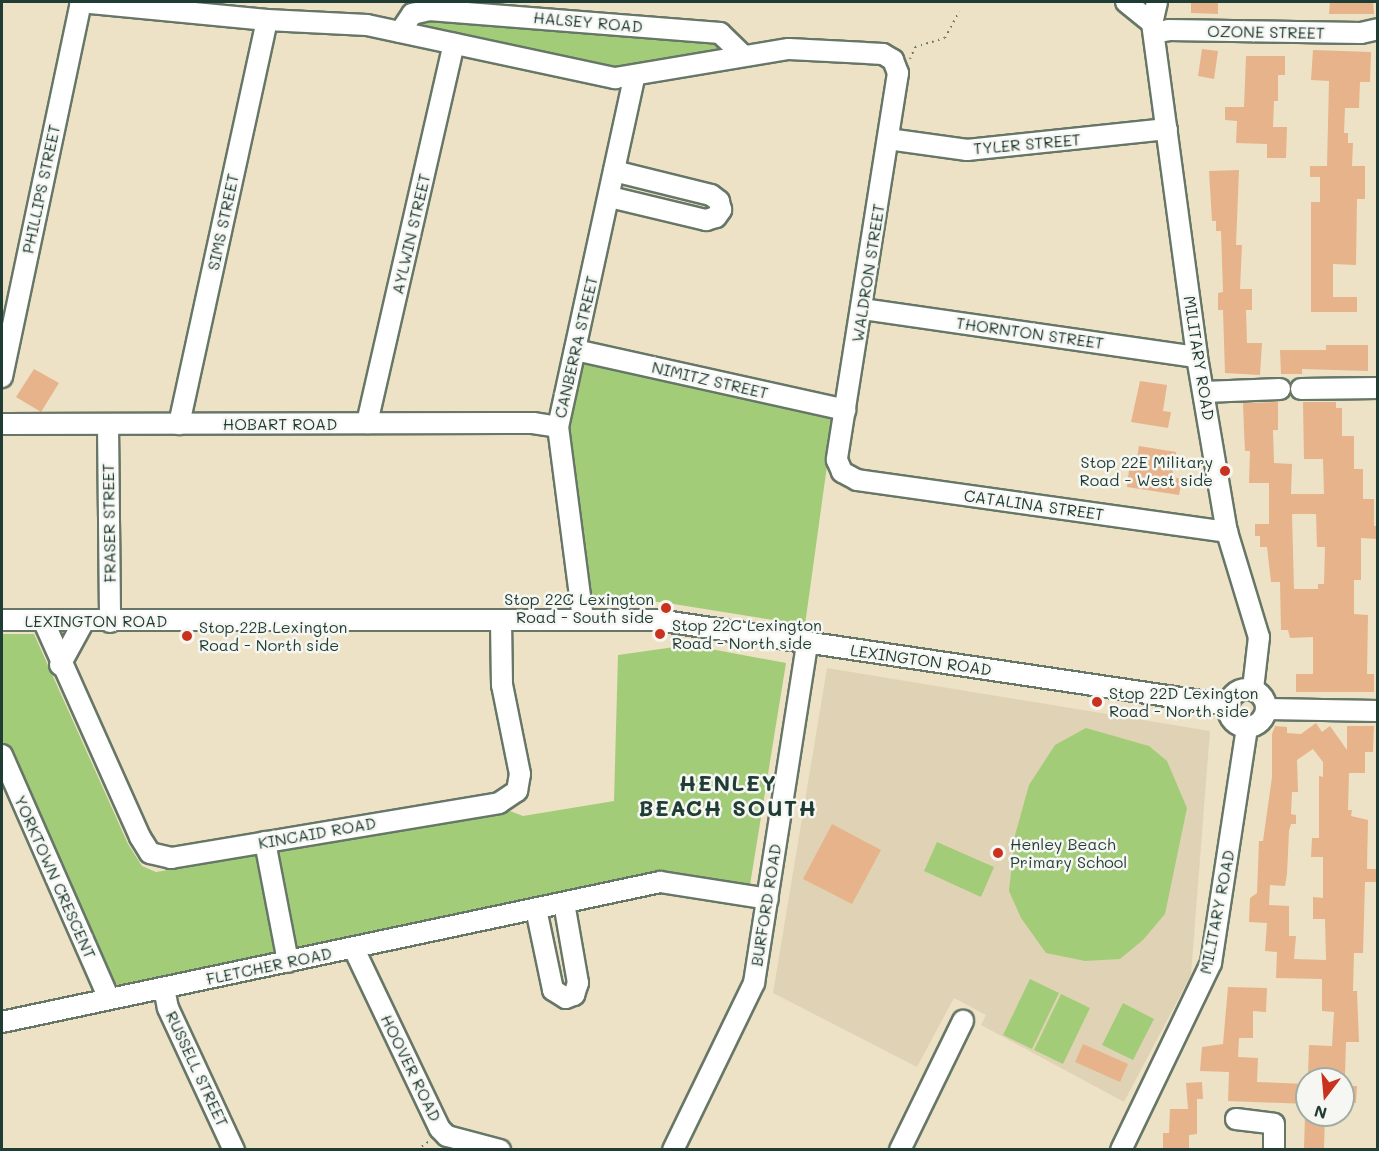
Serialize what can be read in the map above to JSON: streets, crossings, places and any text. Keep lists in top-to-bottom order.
{
  "streets": {
    "street": [
      "HALSEY ROAD",
      "OZONE STREET",
      "TYLER STREET",
      "PHILLIPS STREET",
      "SIMS STREET",
      "AYLWIN STREET",
      "WALDRON STREET",
      "THORNTON STREET",
      "CANBERRA STREET",
      "MILITARY ROAD",
      "NIMITZ STREET",
      "HOBART ROAD",
      "CATALINA STREET",
      "FRASER STREET",
      "LEXINGTON ROAD",
      "KINCAID ROAD",
      "YORKTOWN CRESCENT",
      "BURFORD ROAD",
      "FLETCHER ROAD",
      "HOOVER ROAD",
      "RUSSELL STREET"
    ]
  },
  "crossings": [
    ["OZONE STREET", "MILITARY ROAD"],
    ["TYLER STREET", "WALDRON STREET"],
    ["TYLER STREET", "MILITARY ROAD"],
    ["SIMS STREET", "HOBART ROAD"],
    ["AYLWIN STREET", "HOBART ROAD"],
    ["WALDRON STREET", "THORNTON STREET"],
    ["WALDRON STREET", "NIMITZ STREET"],
    ["WALDRON STREET", "CATALINA STREET"],
    ["THORNTON STREET", "MILITARY ROAD"],
    ["CANBERRA STREET", "NIMITZ STREET"],
    ["CANBERRA STREET", "HOBART ROAD"],
    ["CANBERRA STREET", "LEXINGTON ROAD"],
    ["MILITARY ROAD", "CATALINA STREET"],
    ["MILITARY ROAD", "LEXINGTON ROAD"],
    ["HOBART ROAD", "FRASER STREET"],
    ["FRASER STREET", "LEXINGTON ROAD"],
    ["LEXINGTON ROAD", "KINCAID ROAD"],
    ["LEXINGTON ROAD", "BURFORD ROAD"],
    ["YORKTOWN CRESCENT", "FLETCHER ROAD"],
    ["BURFORD ROAD", "FLETCHER ROAD"],
    ["FLETCHER ROAD", "HOOVER ROAD"],
    ["FLETCHER ROAD", "RUSSELL STREET"]
  ],
  "districts": ["HENLEY BEACH SOUTH"],
  "places": [
    "Stop 22E Military Road - West side",
    "Stop 22C Lexington Road - South side",
    "Stop 22C Lexington Road - North side",
    "Stop 22B Lexington Road - North side",
    "Stop 22D Lexington Road - North side",
    "Henley Beach Primary School"
  ],
  "north": "bottom"
}
